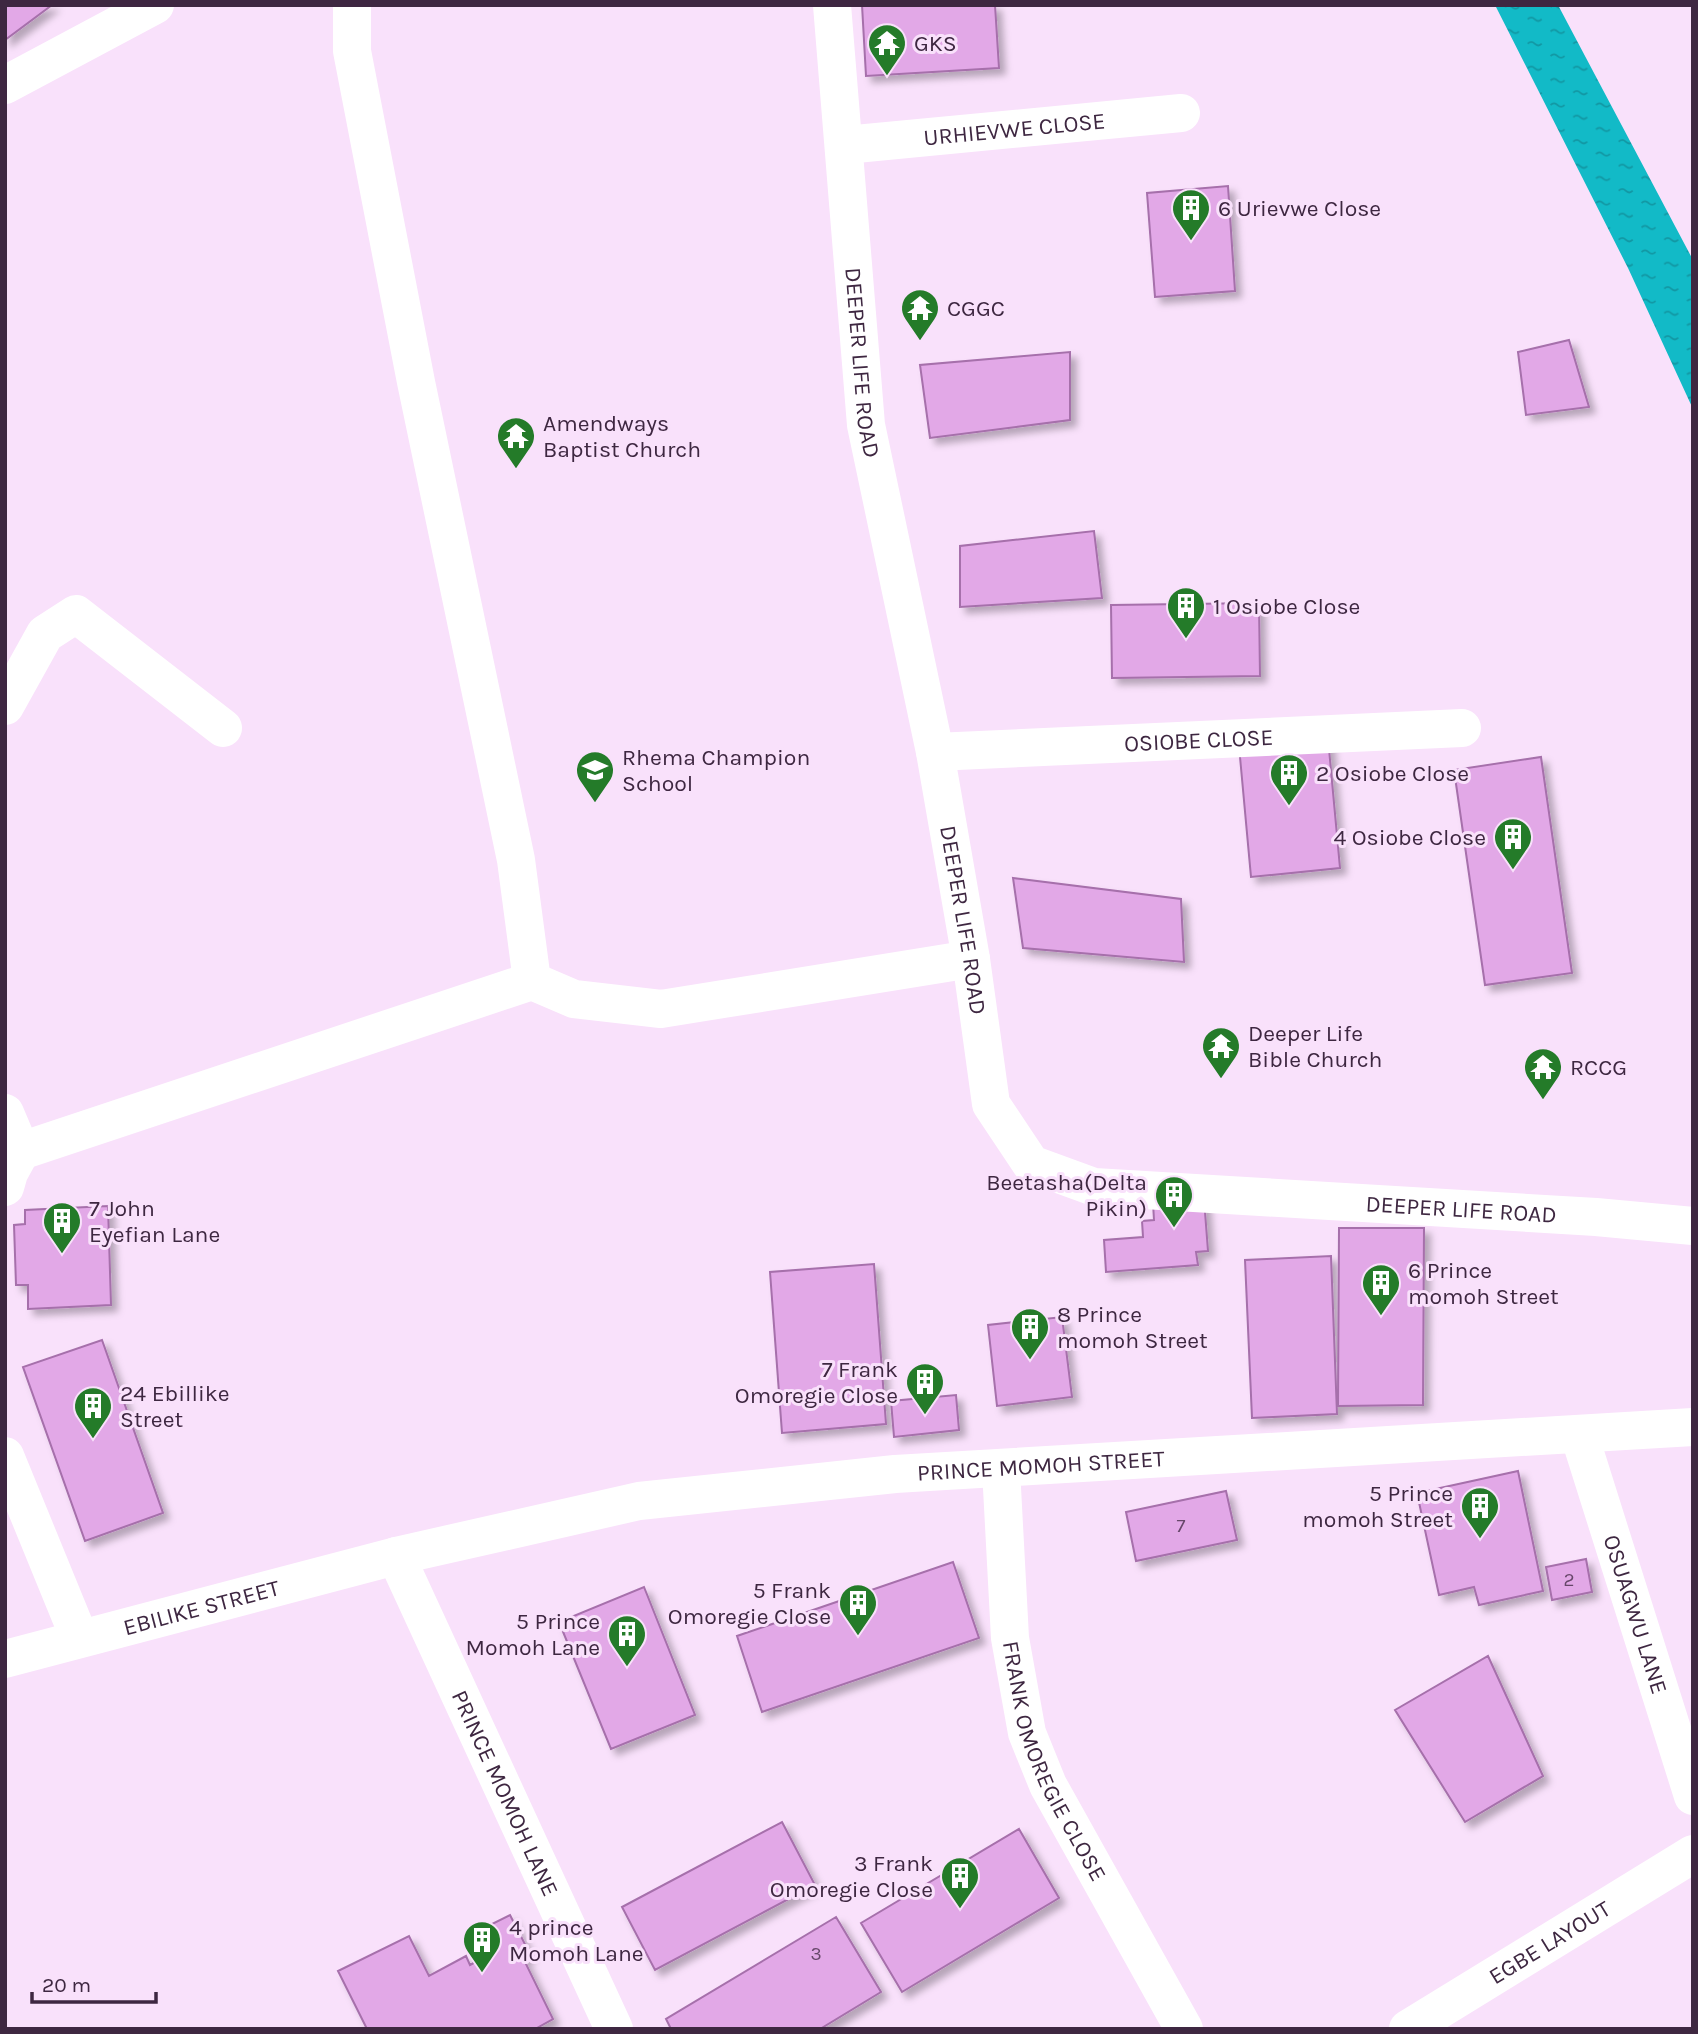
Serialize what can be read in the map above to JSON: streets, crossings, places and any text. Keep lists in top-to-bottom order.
{
  "streets": {
    "street": [
      "URHIEVWE CLOSE",
      "DEEPER LIFE ROAD",
      "OSIOBE CLOSE",
      "PRINCE MOMOH STREET",
      "EBILIKE STREET",
      "OSUAGWU LANE",
      "FRANK OMOREGIE CLOSE",
      "PRINCE MOMOH LANE",
      "EGBE LAYOUT"
    ]
  },
  "crossings": [
    ["URHIEVWE CLOSE", "DEEPER LIFE ROAD"],
    ["DEEPER LIFE ROAD", "OSIOBE CLOSE"],
    ["PRINCE MOMOH STREET", "EBILIKE STREET"],
    ["PRINCE MOMOH STREET", "OSUAGWU LANE"],
    ["PRINCE MOMOH STREET", "FRANK OMOREGIE CLOSE"],
    ["PRINCE MOMOH STREET", "PRINCE MOMOH LANE"],
    ["EBILIKE STREET", "PRINCE MOMOH LANE"]
  ],
  "places": {
    "temple": [
      "GKS",
      "CGGC",
      "Amendways Baptist Church",
      "Deeper Life Bible Church",
      "RCCG"
    ],
    "building": [
      "6 Urievwe Close",
      "1 Osiobe Close",
      "2 Osiobe Close",
      "4 Osiobe Close",
      "Beetasha(Delta Pikin)",
      "7 John Eyefian Lane",
      "6 Prince momoh Street",
      "8 Prince momoh Street",
      "7 Frank Omoregie Close",
      "24 Ebillike Street",
      "5 Prince momoh Street",
      "5 Frank Omoregie Close",
      "5 Prince Momoh Lane",
      "3 Frank Omoregie Close",
      "4 prince Momoh Lane"
    ],
    "school or university": ["Rhema Champion School"]
  },
  "house_numbers": ["7", "2", "3"],
  "scale_bar": "20 m"
}
